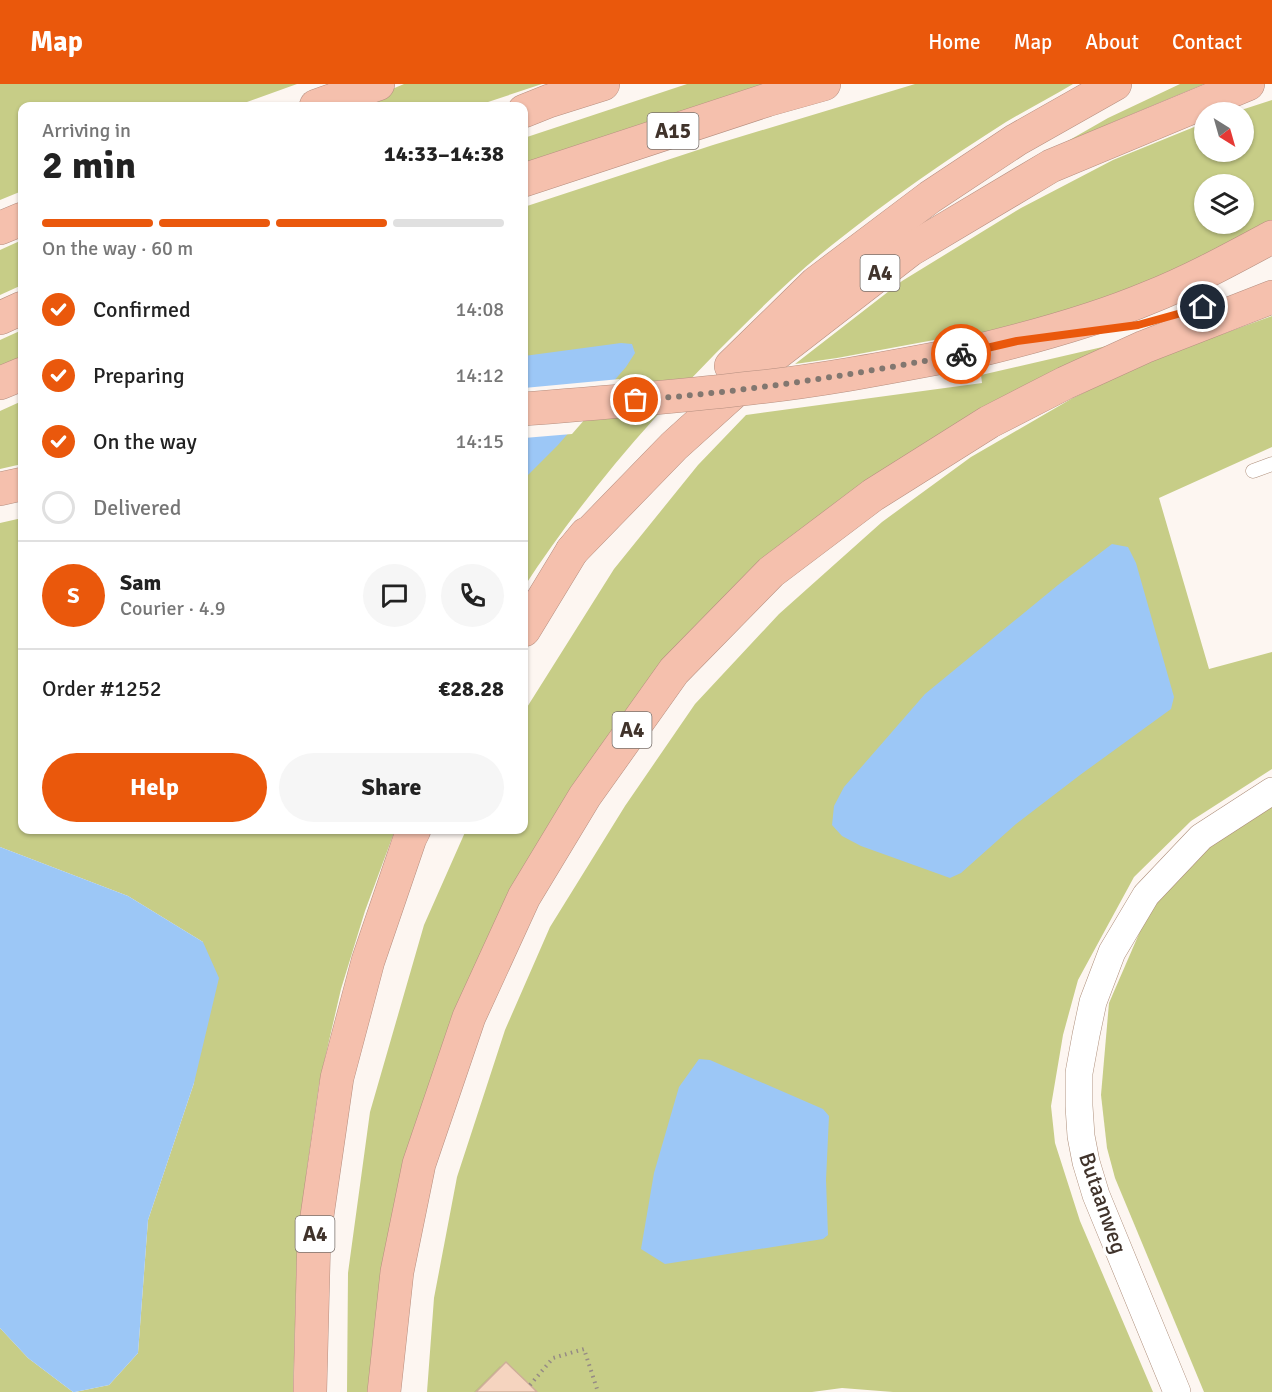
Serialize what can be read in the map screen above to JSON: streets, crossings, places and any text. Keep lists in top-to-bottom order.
{
  "streets": {
    "highway": ["A15", "A4"],
    "street": ["Butaanweg"]
  },
  "north": "bottom right",
  "page": {
    "header": "Map",
    "nav": [
      "Home",
      "Map",
      "About",
      "Contact"
    ],
    "heading": ["2 min", "Arriving in", "14:33–14:38"],
    "panel": [
      "Sam",
      "Courier · 4.9",
      "Order #1252",
      "€28.28"
    ],
    "bar": "On the way · 60 m",
    "list": [
      ["Confirmed", "14:08"],
      ["Preparing", "14:12"],
      ["On the way", "14:15"],
      "Delivered"
    ],
    "round": "S",
    "buttons": ["Help", "Share"]
  }
}
